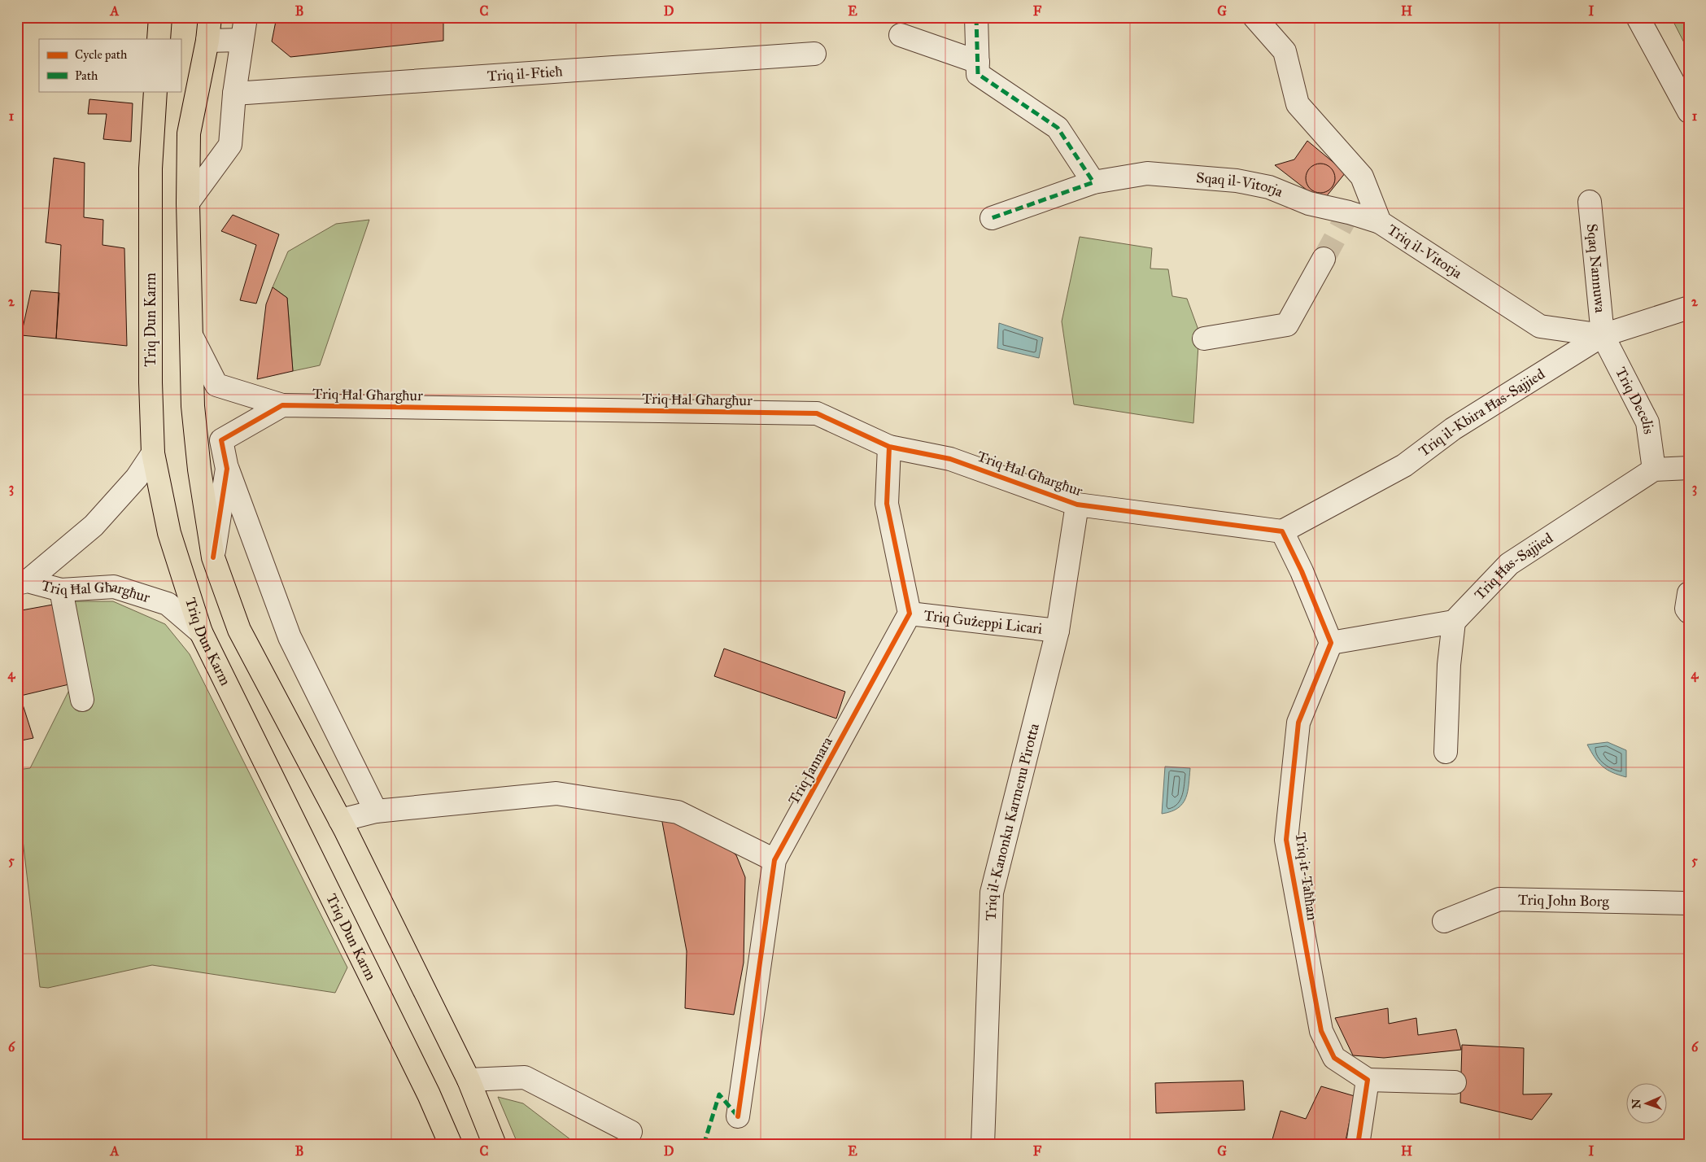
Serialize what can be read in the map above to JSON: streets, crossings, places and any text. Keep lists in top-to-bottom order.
{
  "streets": {
    "highway": ["Triq Dun Karm"],
    "street": [
      "Triq il-Ftieħ",
      "Sqaq il-Vitorja",
      "Triq il-Vitorja",
      "Sqaq Nannuwa",
      "Triq Ħal Għargħur",
      "Triq Decelis",
      "Triq il-Kbira Ħas-Sajjied",
      "Triq Ħas-Sajjied",
      "Triq Ġużeppi Licari",
      "Triq Jannara",
      "Triq il-Kanonku Karmenu Pirotta",
      "Triq it-Taħħan",
      "Triq John Borg"
    ]
  },
  "crossings": [
    ["Sqaq il-Vitorja", "Triq il-Vitorja"],
    ["Triq il-Vitorja", "Sqaq Nannuwa"],
    ["Triq il-Vitorja", "Triq Decelis"],
    ["Triq il-Vitorja", "Triq il-Kbira Ħas-Sajjied"],
    ["Sqaq Nannuwa", "Triq Decelis"],
    ["Sqaq Nannuwa", "Triq il-Kbira Ħas-Sajjied"],
    ["Triq Dun Karm", "Triq Ħal Għargħur"],
    ["Triq Ħal Għargħur", "Triq il-Kbira Ħas-Sajjied"],
    ["Triq Ħal Għargħur", "Triq il-Kanonku Karmenu Pirotta"],
    ["Triq Decelis", "Triq il-Kbira Ħas-Sajjied"],
    ["Triq Decelis", "Triq Ħas-Sajjied"],
    ["Triq Ġużeppi Licari", "Triq Jannara"],
    ["Triq Ġużeppi Licari", "Triq il-Kanonku Karmenu Pirotta"]
  ],
  "legend": ["Cycle path", "Path"],
  "north": "left",
  "grid": {
    "columns": [
      "A",
      "B",
      "C",
      "D",
      "E",
      "F",
      "G",
      "H",
      "I"
    ],
    "rows": [
      "1",
      "2",
      "3",
      "4",
      "5",
      "6"
    ]
  }
}
